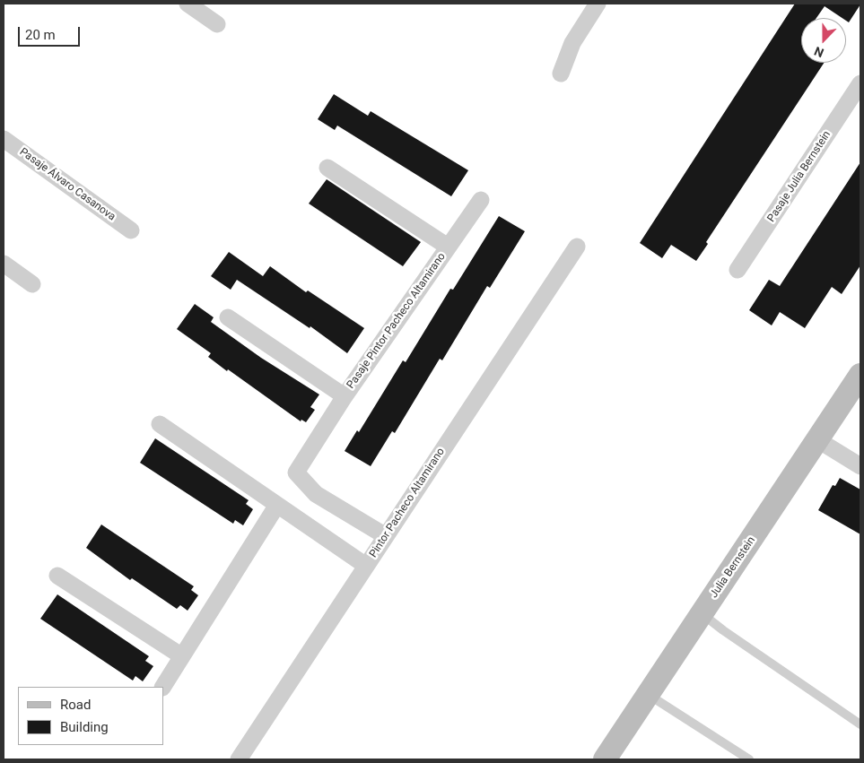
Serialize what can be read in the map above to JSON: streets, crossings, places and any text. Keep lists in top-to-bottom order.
{
  "streets": {
    "street": [
      "Pasaje Julia Bernstein",
      "Pasaje Álvaro Casanova",
      "Pasaje Pintor Pacheco Altamirano",
      "Pintor Pacheco Altamirano",
      "Julia Bernstein"
    ]
  },
  "crossings": [
    ["Pasaje Pintor Pacheco Altamirano", "Pintor Pacheco Altamirano"]
  ],
  "legend": ["Road", "Building"],
  "scale_bar": "20 m",
  "north": "bottom"
}
